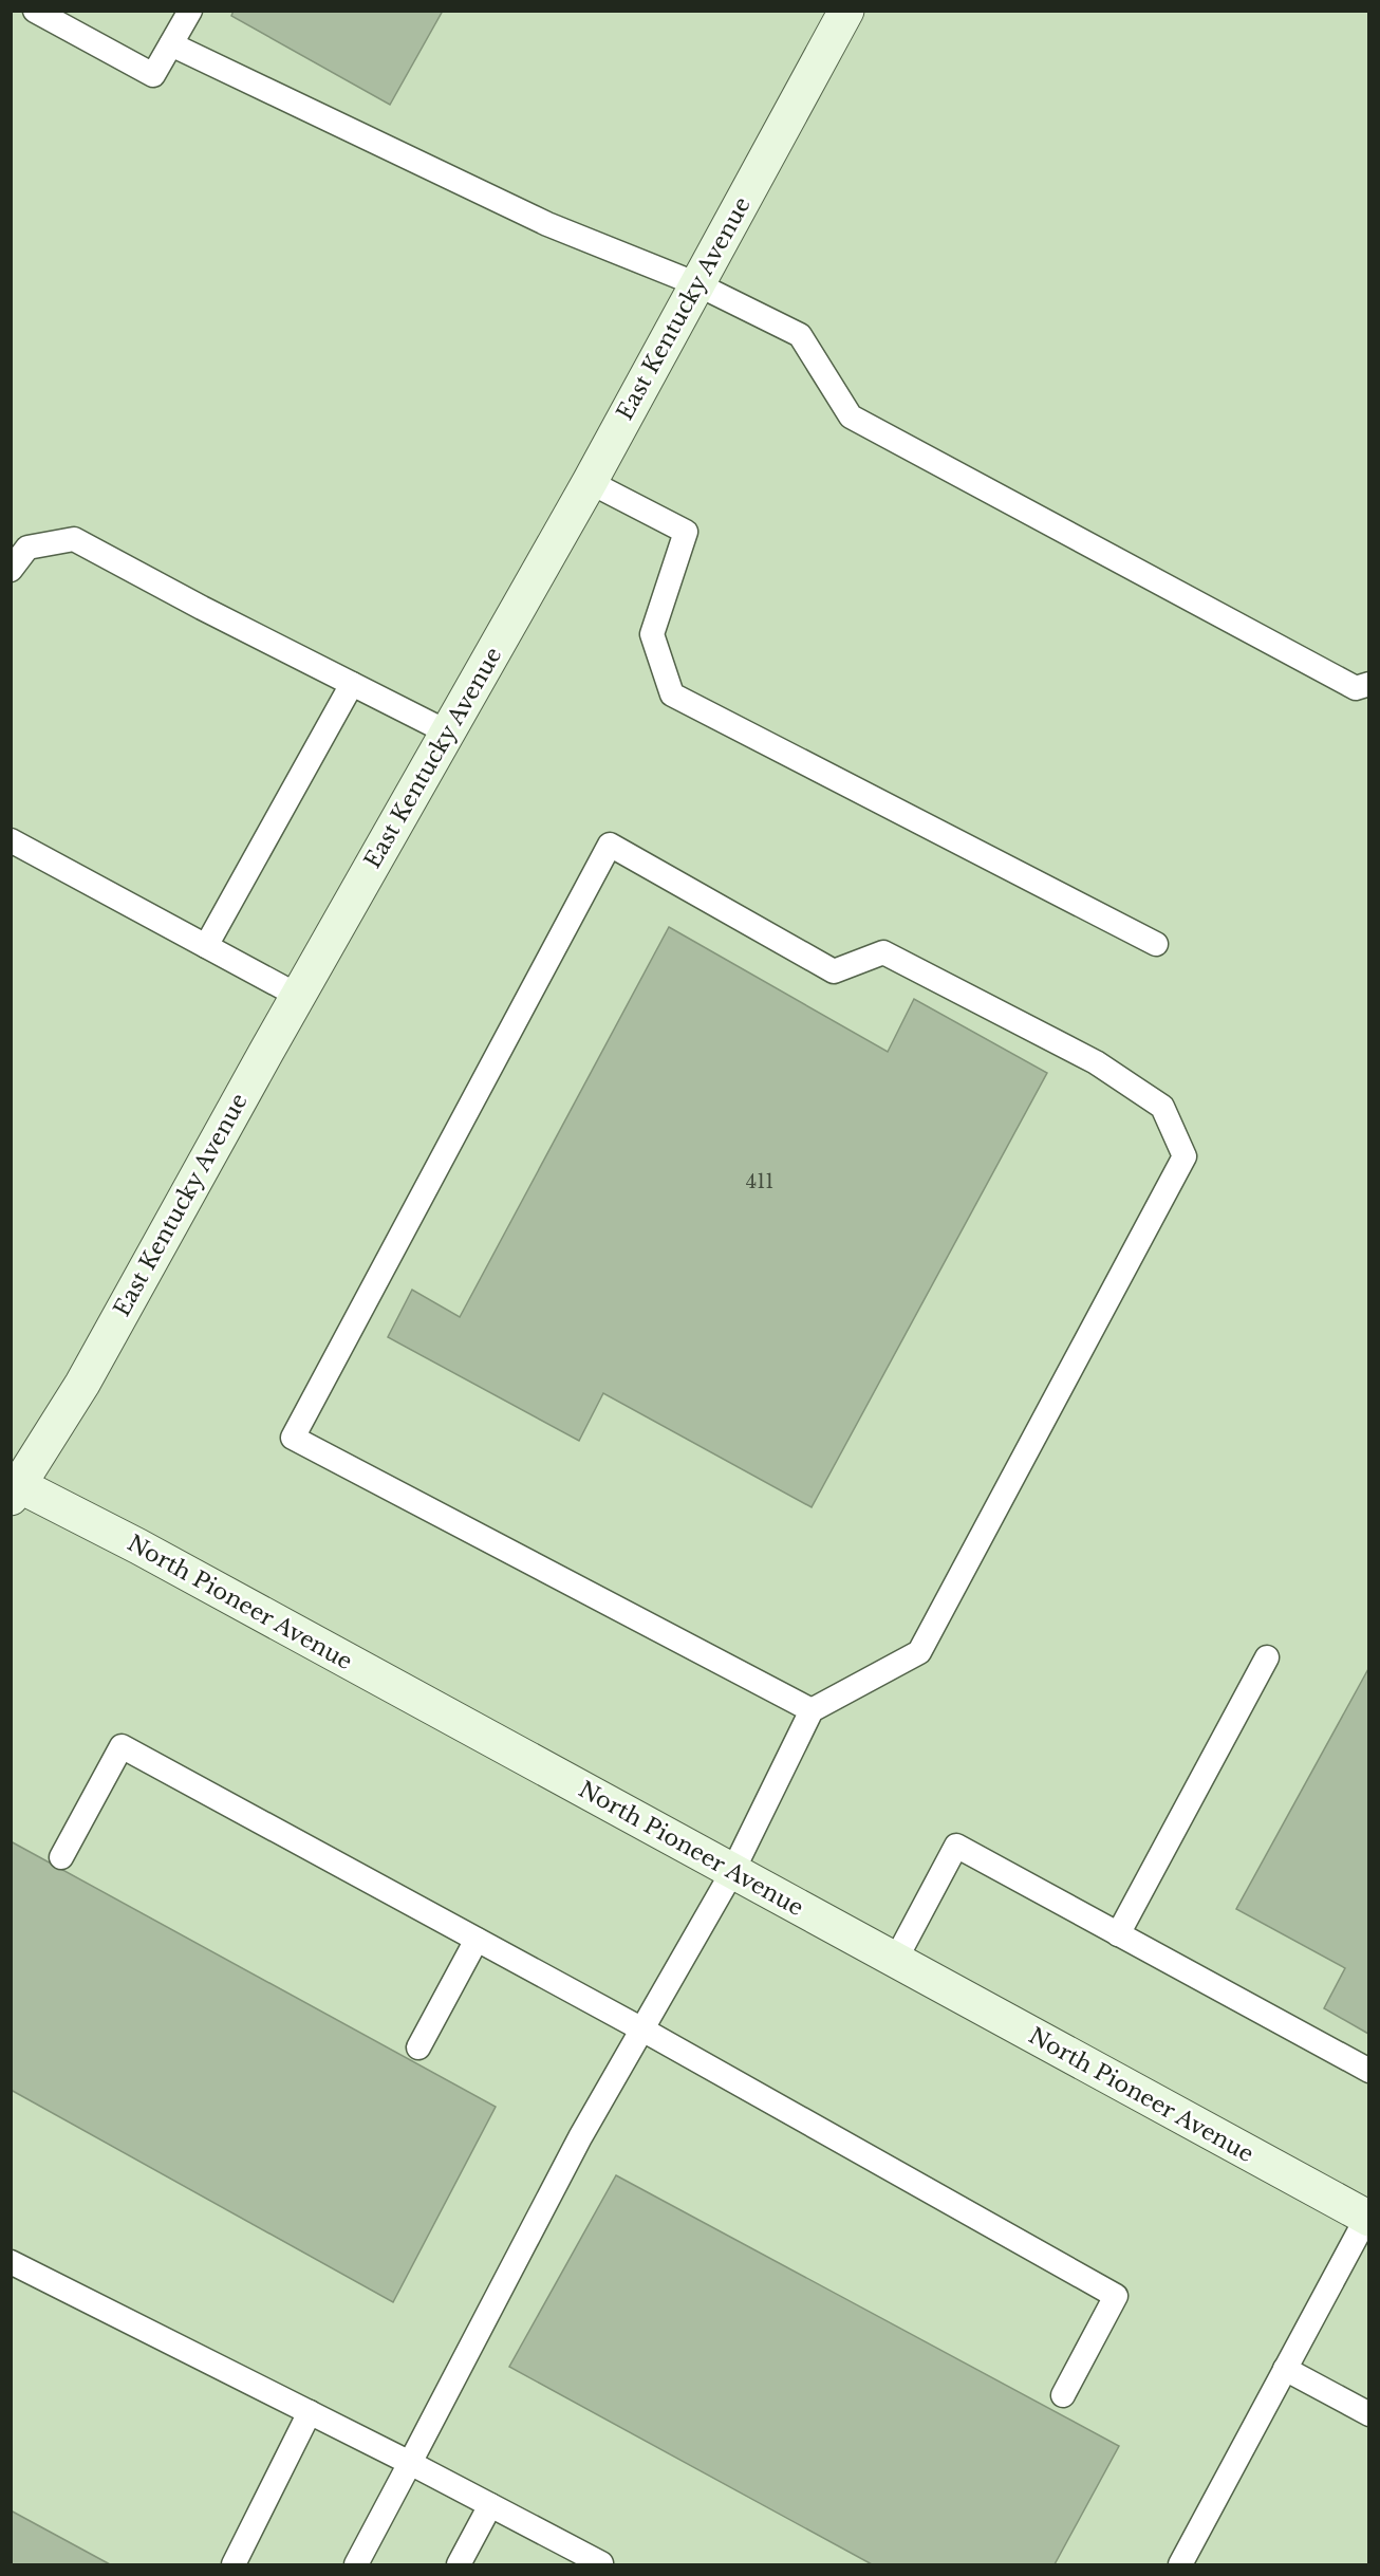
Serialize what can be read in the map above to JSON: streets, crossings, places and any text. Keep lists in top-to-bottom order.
{
  "streets": {
    "street": ["East Kentucky Avenue", "North Pioneer Avenue"]
  },
  "crossings": [
    ["East Kentucky Avenue", "North Pioneer Avenue"]
  ],
  "house_numbers": ["411"]
}
